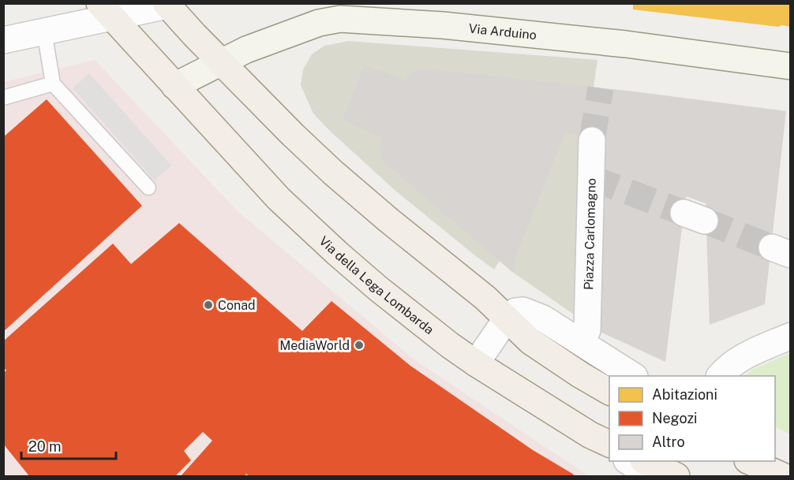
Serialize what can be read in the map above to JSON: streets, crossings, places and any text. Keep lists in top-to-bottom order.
{
  "streets": {
    "main road": ["Via della Lega Lombarda"],
    "street": ["Via Arduino", "Piazza Carlomagno"]
  },
  "places": ["Conad", "MediaWorld"],
  "legend": ["Abitazioni", "Negozi", "Altro"],
  "scale_bar": "20 m"
}
